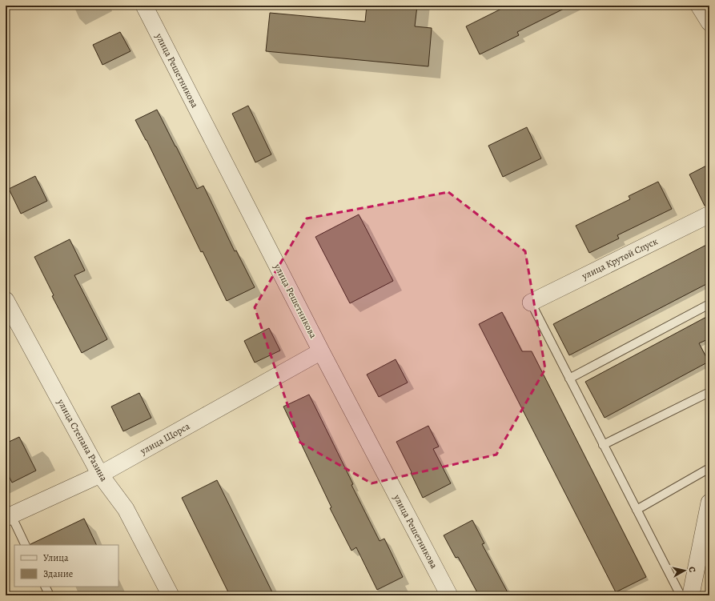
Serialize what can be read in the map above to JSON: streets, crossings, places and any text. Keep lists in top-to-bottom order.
{
  "streets": {
    "street": [
      "улица Решетникова",
      "улица Крутой Спуск",
      "улица Щорса",
      "улица Степана Разина"
    ]
  },
  "crossings": [
    ["улица Решетникова", "улица Щорса"],
    ["улица Щорса", "улица Степана Разина"]
  ],
  "legend": ["Улица", "Здание"],
  "north": "right"
}
